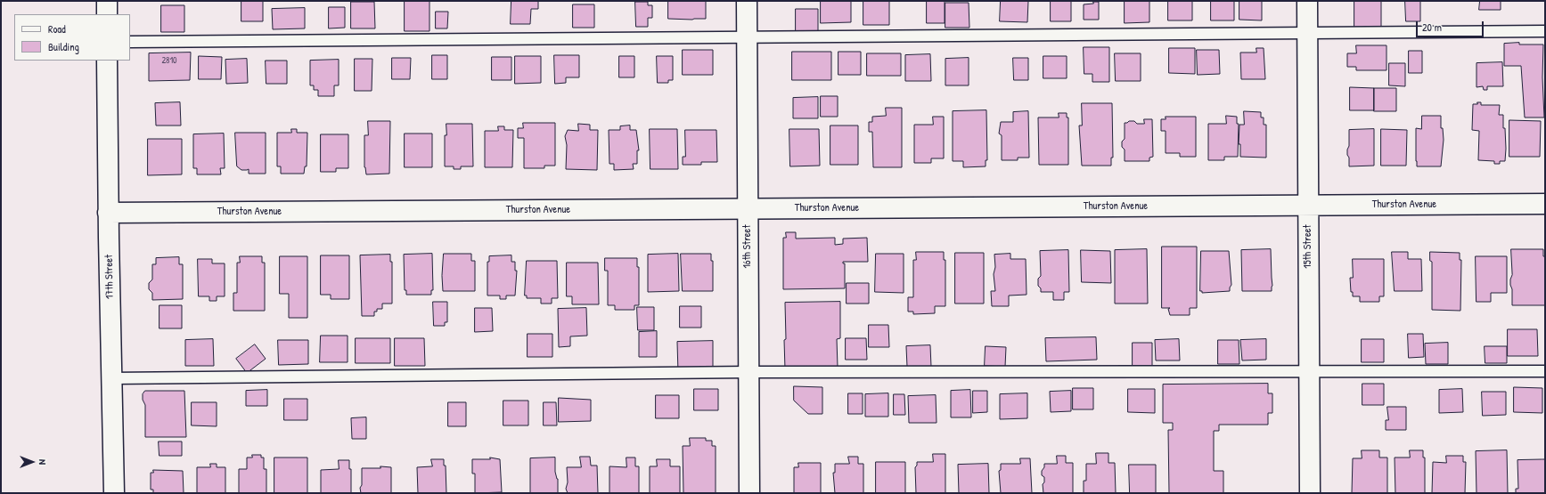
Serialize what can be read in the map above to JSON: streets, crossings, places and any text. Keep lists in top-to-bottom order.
{
  "streets": {
    "street": [
      "Thurston Avenue",
      "16th Street",
      "15th Street",
      "17th Street"
    ]
  },
  "crossings": [
    ["Thurston Avenue", "16th Street"],
    ["Thurston Avenue", "15th Street"],
    ["Thurston Avenue", "17th Street"]
  ],
  "house_numbers": ["2810"],
  "legend": ["Road", "Building"],
  "scale_bar": "20 m",
  "north": "right"
}
